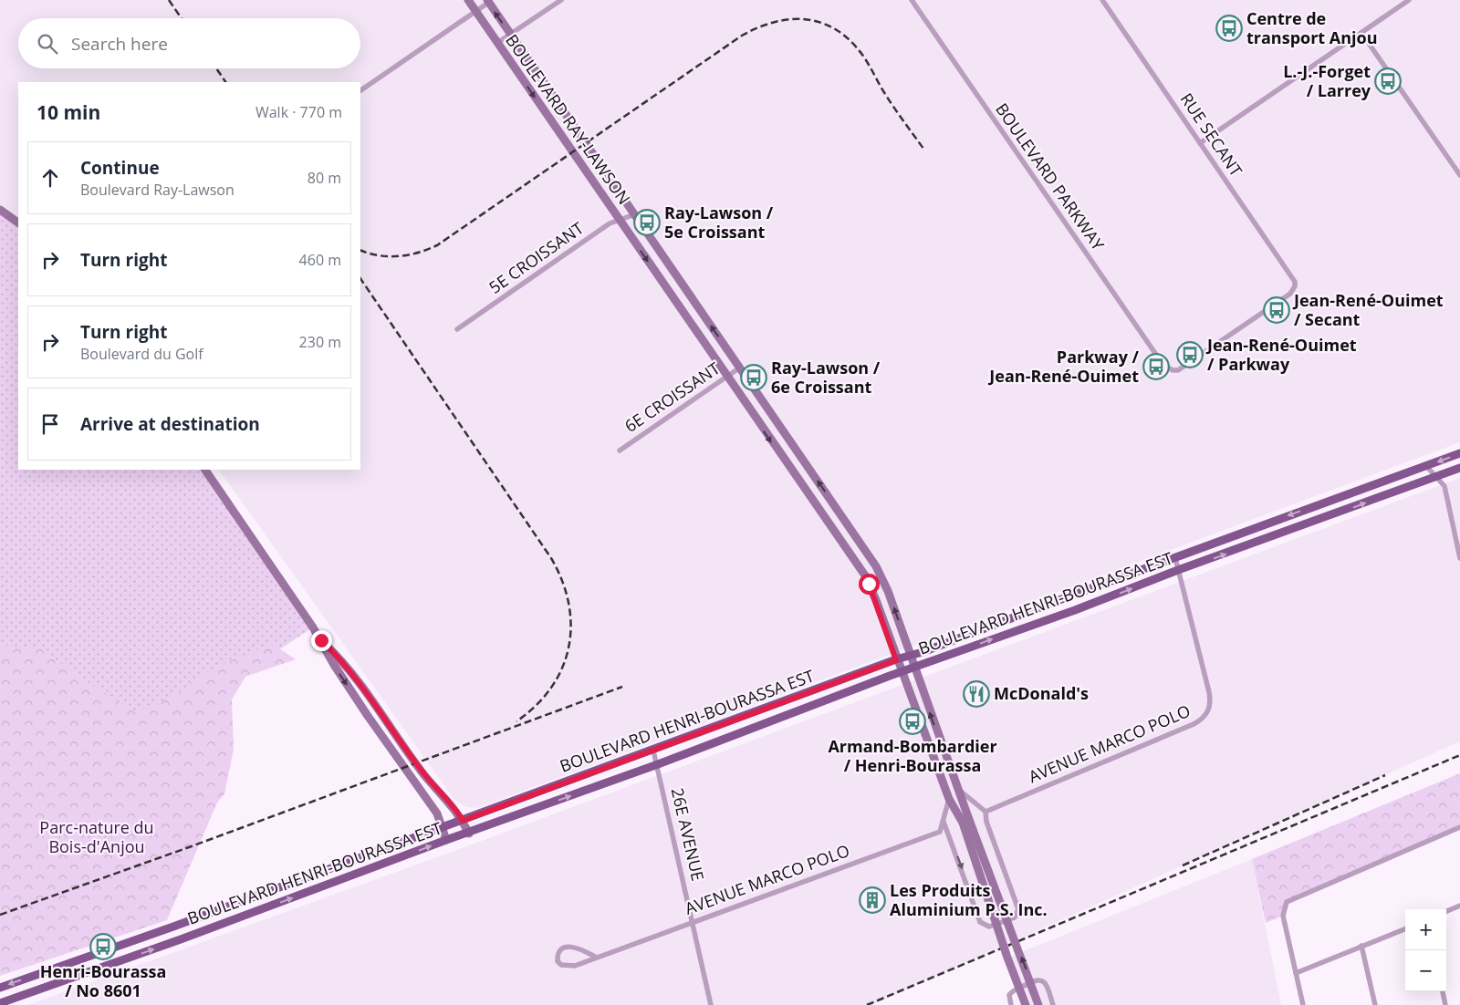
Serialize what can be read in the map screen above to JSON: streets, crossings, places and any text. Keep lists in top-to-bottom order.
{
  "streets": {
    "main road": ["BOULEVARD HENRI-BOURASSA EST"],
    "street": [
      "BOULEVARD RAY-LAWSON",
      "RUE SECANT",
      "BOULEVARD PARKWAY",
      "5E CROISSANT",
      "6E CROISSANT",
      "AVENUE MARCO POLO",
      "26E AVENUE"
    ]
  },
  "crossings": [
    ["BOULEVARD RAY-LAWSON", "5E CROISSANT"],
    ["BOULEVARD RAY-LAWSON", "6E CROISSANT"],
    ["BOULEVARD RAY-LAWSON", "BOULEVARD HENRI-BOURASSA EST"],
    ["RUE SECANT", "BOULEVARD PARKWAY"],
    ["BOULEVARD HENRI-BOURASSA EST", "AVENUE MARCO POLO"],
    ["BOULEVARD HENRI-BOURASSA EST", "26E AVENUE"],
    ["AVENUE MARCO POLO", "26E AVENUE"]
  ],
  "parks": ["Parc-nature du Bois-d'Anjou"],
  "places": {
    "bus stop": [
      "Centre de transport Anjou",
      "L.-J.-Forget / Larrey",
      "Ray-Lawson / 5e Croissant",
      "Jean-René-Ouimet / Secant",
      "Jean-René-Ouimet / Parkway",
      "Parkway / Jean-René-Ouimet",
      "Ray-Lawson / 6e Croissant",
      "Armand-Bombardier / Henri-Bourassa",
      "Henri-Bourassa / No 8601"
    ],
    "restaurant": ["McDonald's"],
    "building": ["Les Produits Aluminium P.S. Inc."]
  },
  "page": {
    "search": "Search here",
    "heading": ["10 min", "Walk · 770 m"],
    "list": [
      ["Continue", "Boulevard Ray-Lawson", "80 m"],
      ["Turn right", "460 m"],
      ["Turn right", "Boulevard du Golf", "230 m"],
      "Arrive at destination"
    ],
    "map_buttons": ["+", "−"]
  }
}
